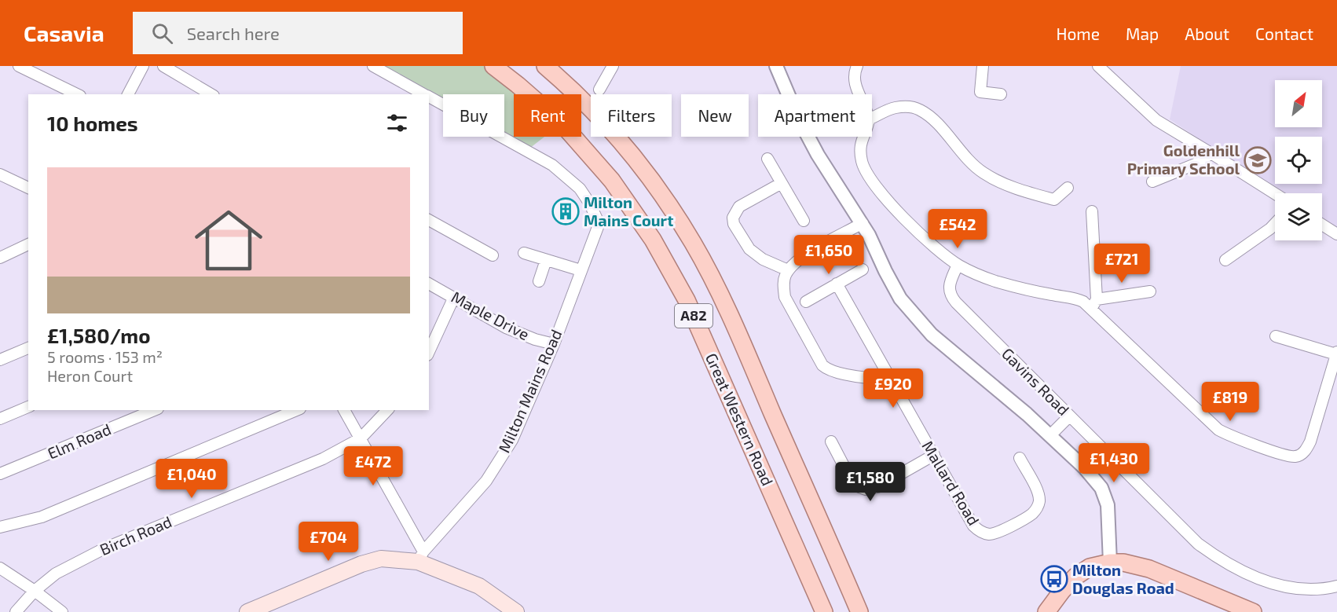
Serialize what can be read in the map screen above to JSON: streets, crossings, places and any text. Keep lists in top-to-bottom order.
{
  "streets": {
    "main road": ["A82", "Great Western Road"],
    "street": [
      "Maple Drive",
      "Gavins Road",
      "Milton Mains Road",
      "Elm Road",
      "Mallard Road",
      "Birch Road"
    ]
  },
  "crossings": [
    ["Maple Drive", "Milton Mains Road"]
  ],
  "places": {
    "school or university": ["Goldenhill Primary School"],
    "building": ["Milton Mains Court"],
    "bus stop": ["Milton Douglas Road"]
  },
  "north": "top right",
  "page": {
    "header": "Casavia",
    "search": "Search here",
    "nav": [
      "Home",
      "Map",
      "About",
      "Contact"
    ],
    "chip": [
      "Buy",
      "Rent",
      "Filters",
      "New",
      "Apartment"
    ],
    "heading": "10 homes",
    "list": [
      {
        "name": "£1,580/mo",
        "note": "5 rooms · 153 m² · Heron Court"
      }
    ],
    "price": [
      "£542",
      "£1,650",
      "£721",
      "£920",
      "£819",
      "£1,430",
      "£472",
      "£1,040",
      "£1,580",
      "£704"
    ]
  }
}
